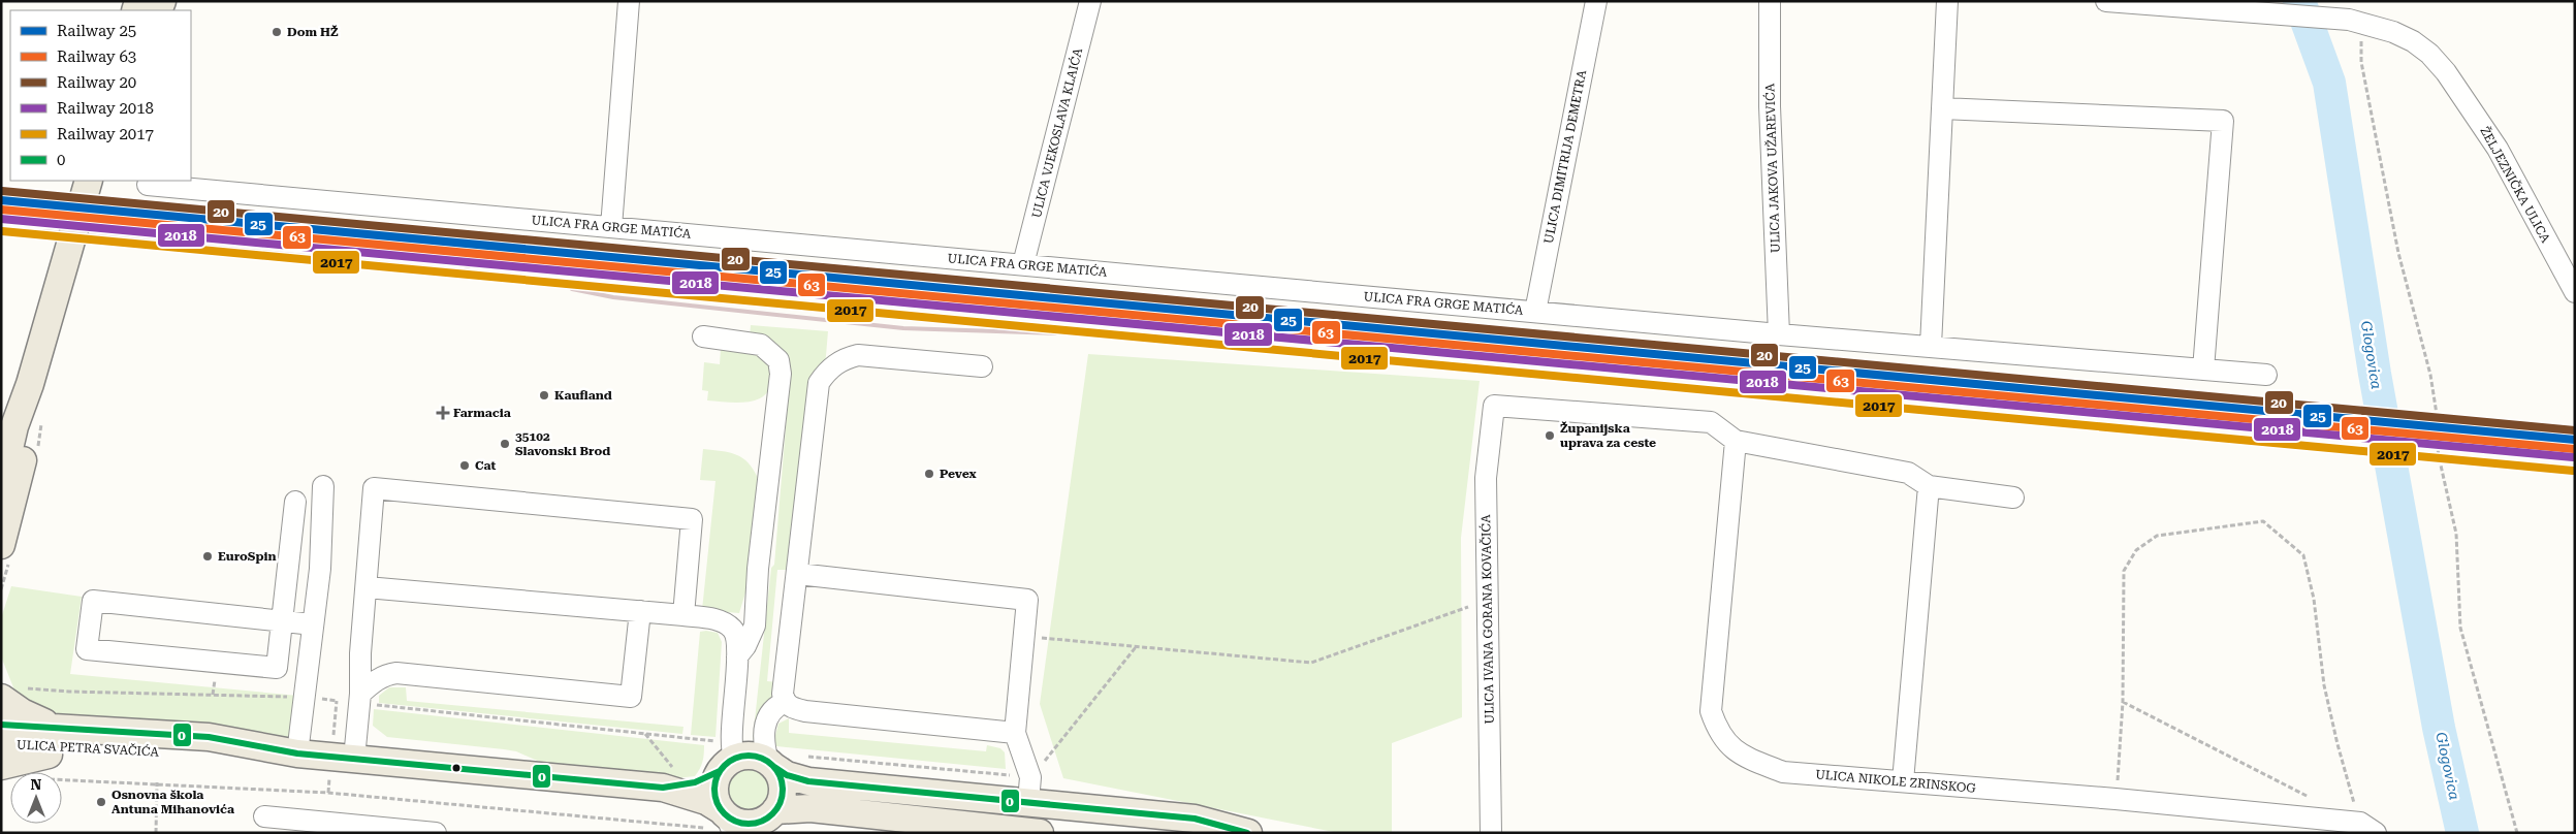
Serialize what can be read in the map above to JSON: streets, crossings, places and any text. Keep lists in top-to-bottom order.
{
  "streets": {
    "main road": ["ULICA PETRA SVAČIĆA"],
    "street": [
      "ULICA VJEKOSLAVA KLAIĆA",
      "ULICA DIMITRIJA DEMETRA",
      "ULICA JAKOVA UŽAREVIĆA",
      "ŽELJEZNIČKA ULICA",
      "ULICA FRA GRGE MATIĆA",
      "ULICA IVANA GORANA KOVAČIĆA",
      "ULICA NIKOLE ZRINSKOG"
    ]
  },
  "crossings": [
    ["ULICA VJEKOSLAVA KLAIĆA", "ULICA FRA GRGE MATIĆA"],
    ["ULICA DIMITRIJA DEMETRA", "ULICA FRA GRGE MATIĆA"],
    ["ULICA JAKOVA UŽAREVIĆA", "ULICA FRA GRGE MATIĆA"],
    ["ULICA IVANA GORANA KOVAČIĆA", "ULICA NIKOLE ZRINSKOG"]
  ],
  "water": ["Glogovica"],
  "places": {
    "other": [
      "Dom HŽ",
      "Kaufland",
      "Županijska uprava za ceste",
      "35102 Slavonski Brod",
      "Cat",
      "Pevex",
      "EuroSpin",
      "Osnovna škola Antuna Mihanovića"
    ],
    "health": ["Farmacia"]
  },
  "lines": [
    "rail line 20",
    "rail line 25",
    "rail line 63",
    "rail line 2018",
    "rail line 2017",
    "transit line 0"
  ],
  "legend": [
    "Railway 25",
    "Railway 63",
    "Railway 20",
    "Railway 2018",
    "Railway 2017",
    "0"
  ],
  "north": "top"
}
